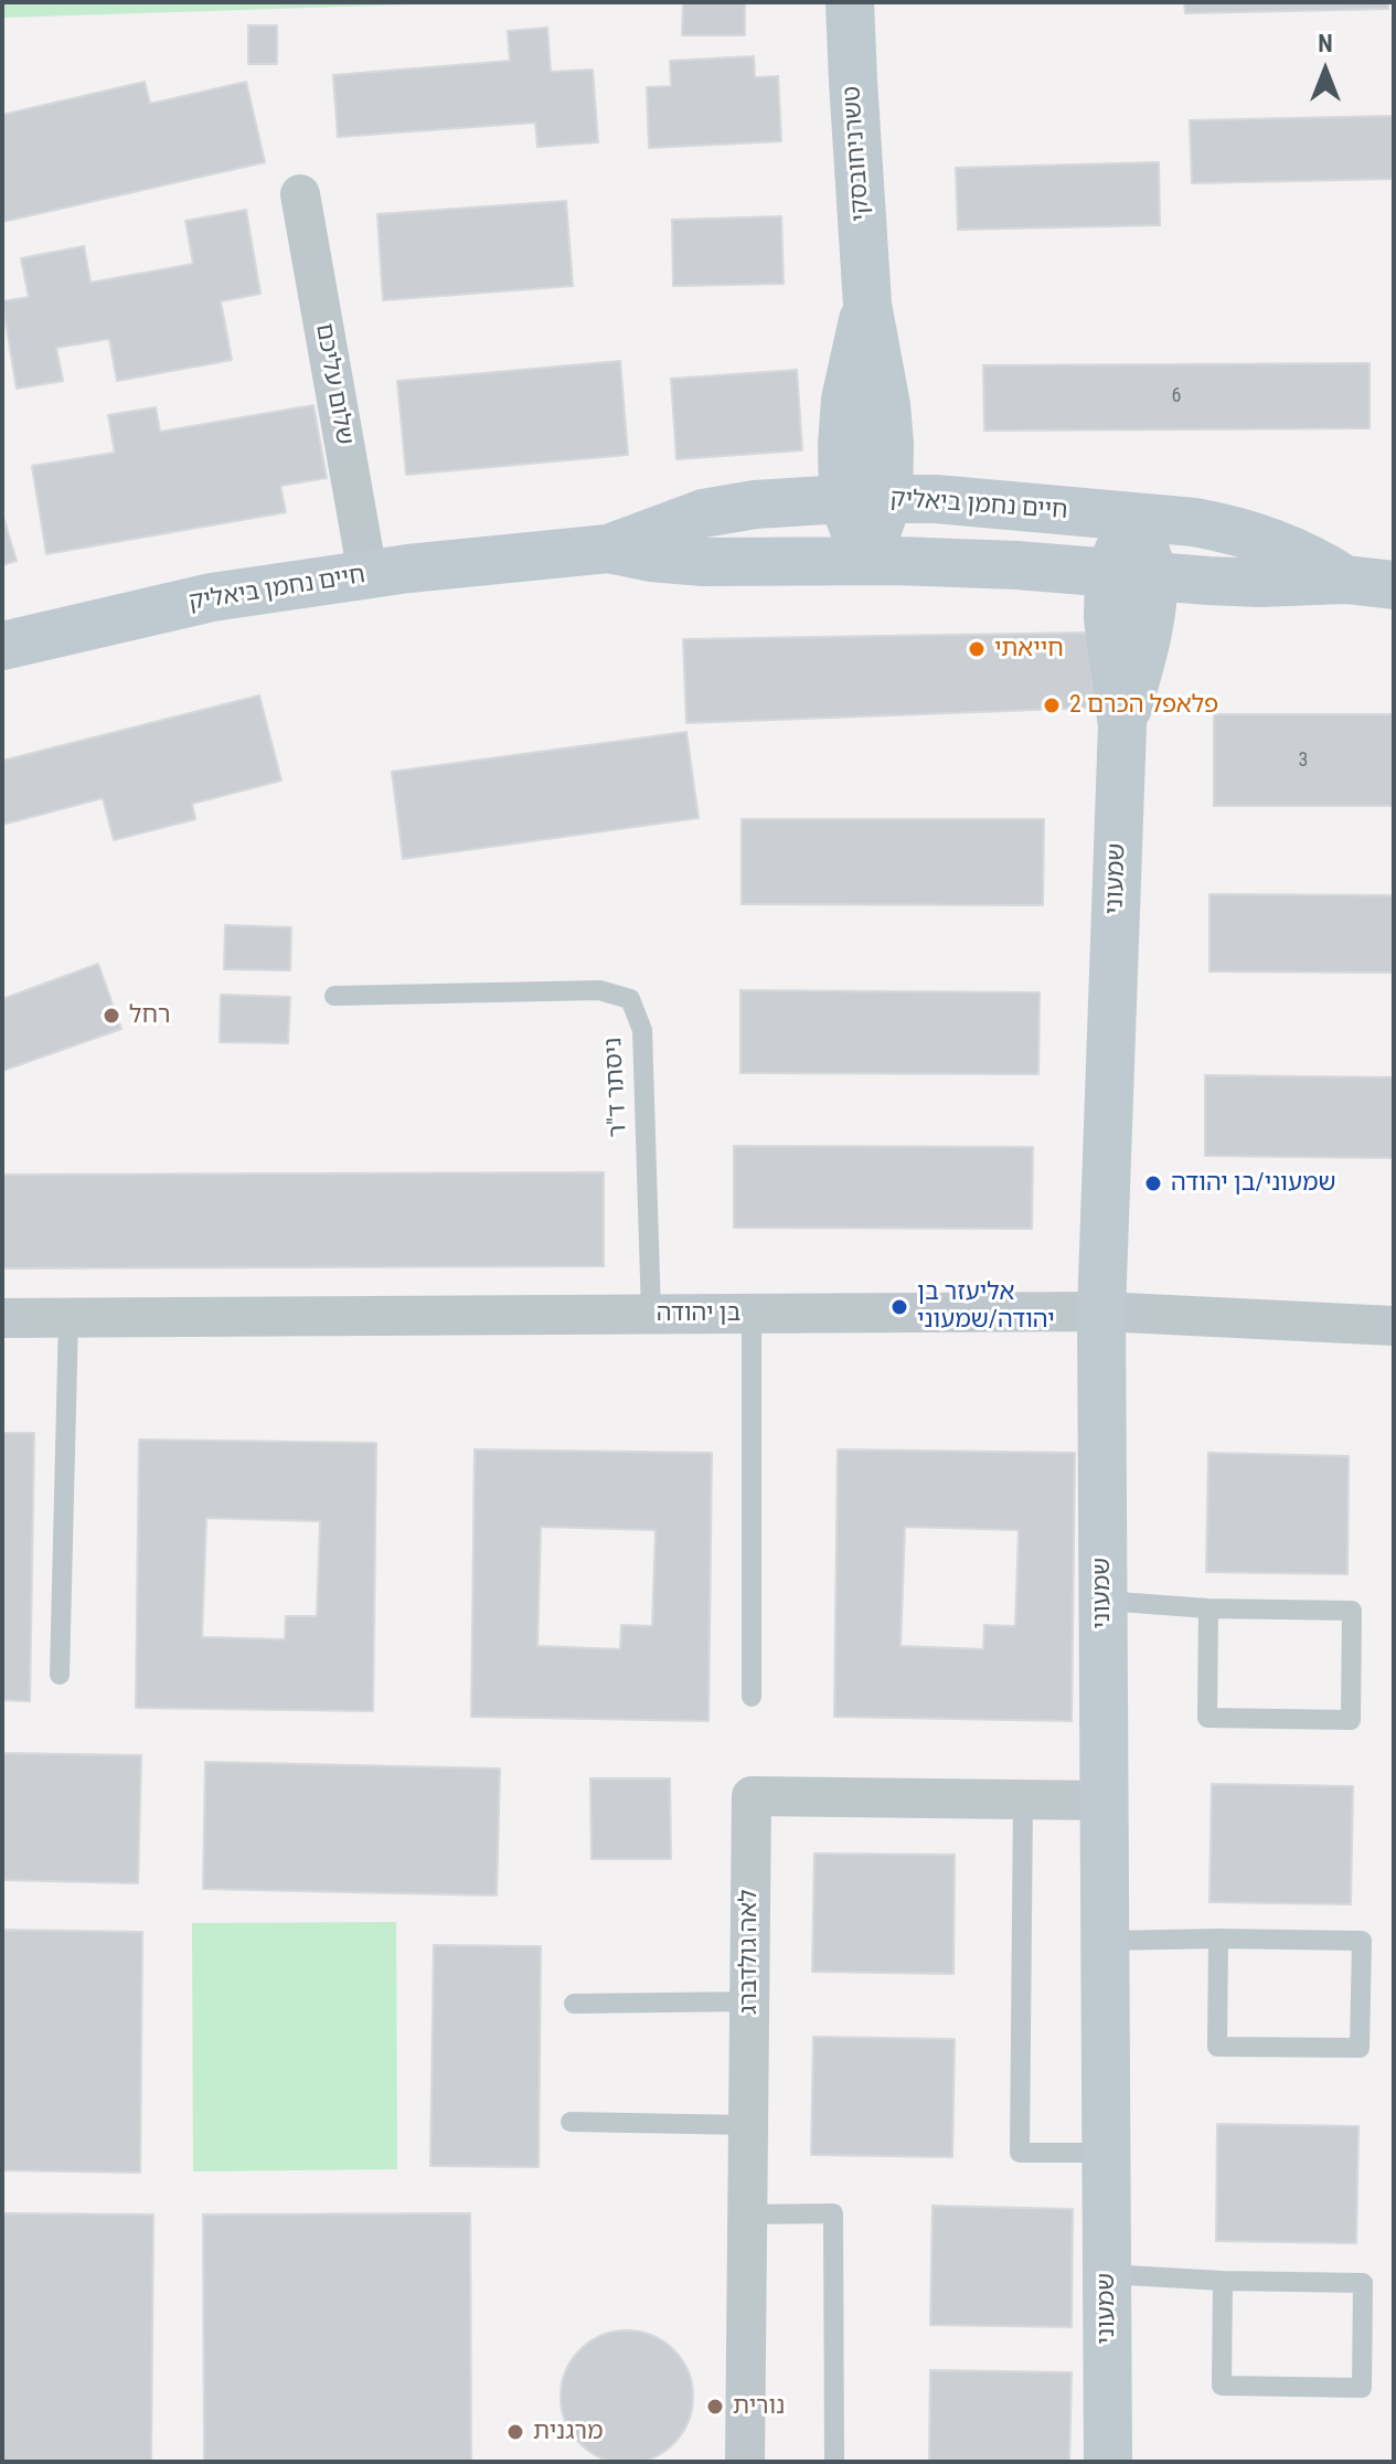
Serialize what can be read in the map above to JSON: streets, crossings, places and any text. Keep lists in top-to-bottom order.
{
  "streets": {
    "street": [
      "טשרניחובסקי",
      "שלום עליכם",
      "חיים נחמן ביאליק",
      "שמעוני",
      "בן יהודה",
      "לאה גולדברג"
    ],
    "lane": ["ניסתר ד\"ר"]
  },
  "crossings": [
    ["טשרניחובסקי", "חיים נחמן ביאליק"],
    ["שלום עליכם", "חיים נחמן ביאליק"],
    ["חיים נחמן ביאליק", "שמעוני"],
    ["שמעוני", "בן יהודה"],
    ["שמעוני", "לאה גולדברג"],
    ["ניסתר ד\"ר", "בן יהודה"]
  ],
  "places": [
    "חייאתי",
    "פלאפל הכרם 2",
    "רחל",
    "שמעוני/בן יהודה",
    "אליעזר בן יהודה/שמעוני",
    "נורית",
    "מרגנית"
  ],
  "house_numbers": ["6", "3"],
  "north": "top"
}
